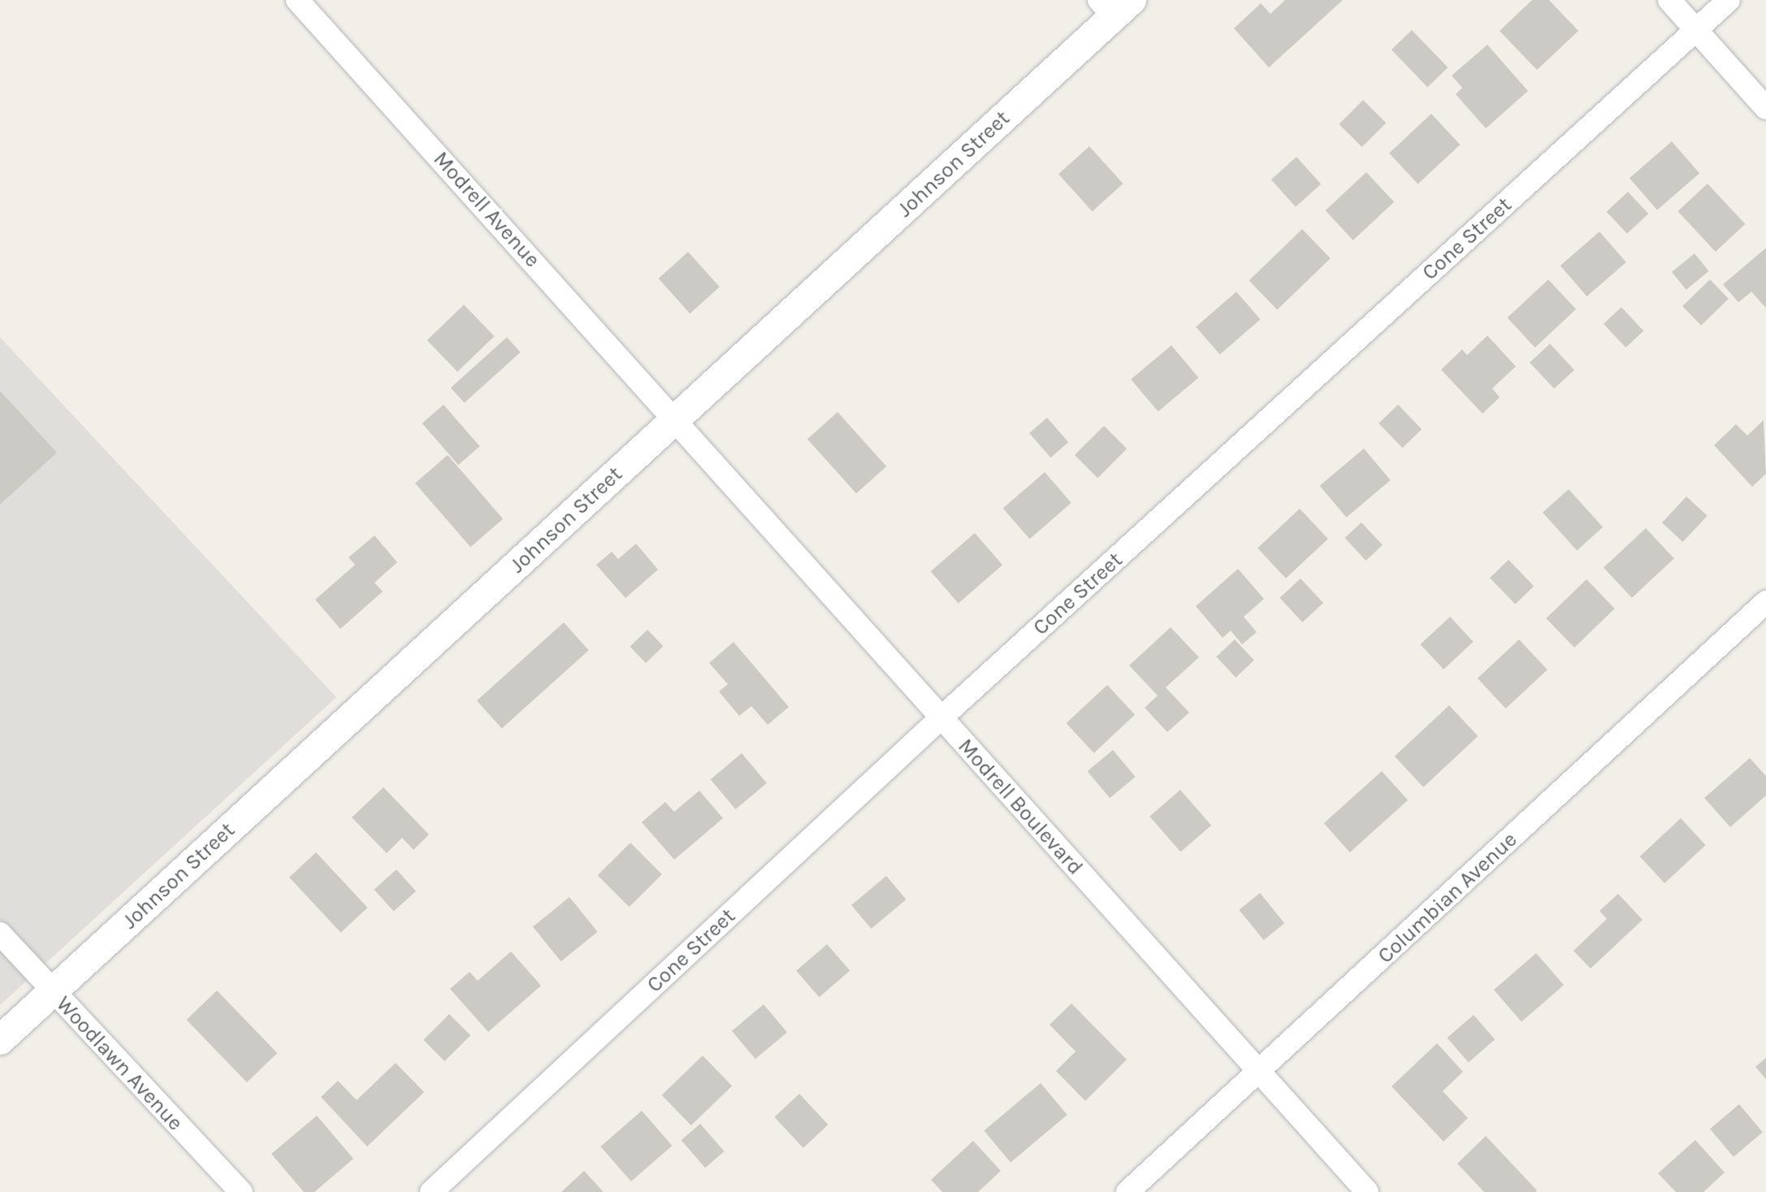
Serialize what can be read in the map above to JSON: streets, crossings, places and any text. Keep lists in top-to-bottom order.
{
  "streets": {
    "street": [
      "Johnson Street",
      "Modrell Avenue",
      "Cone Street",
      "Modrell Boulevard",
      "Columbian Avenue",
      "Woodlawn Avenue"
    ]
  },
  "crossings": [
    ["Johnson Street", "Modrell Avenue"],
    ["Johnson Street", "Modrell Boulevard"],
    ["Johnson Street", "Woodlawn Avenue"],
    ["Modrell Avenue", "Modrell Boulevard"],
    ["Cone Street", "Modrell Boulevard"],
    ["Modrell Boulevard", "Columbian Avenue"]
  ]
}
